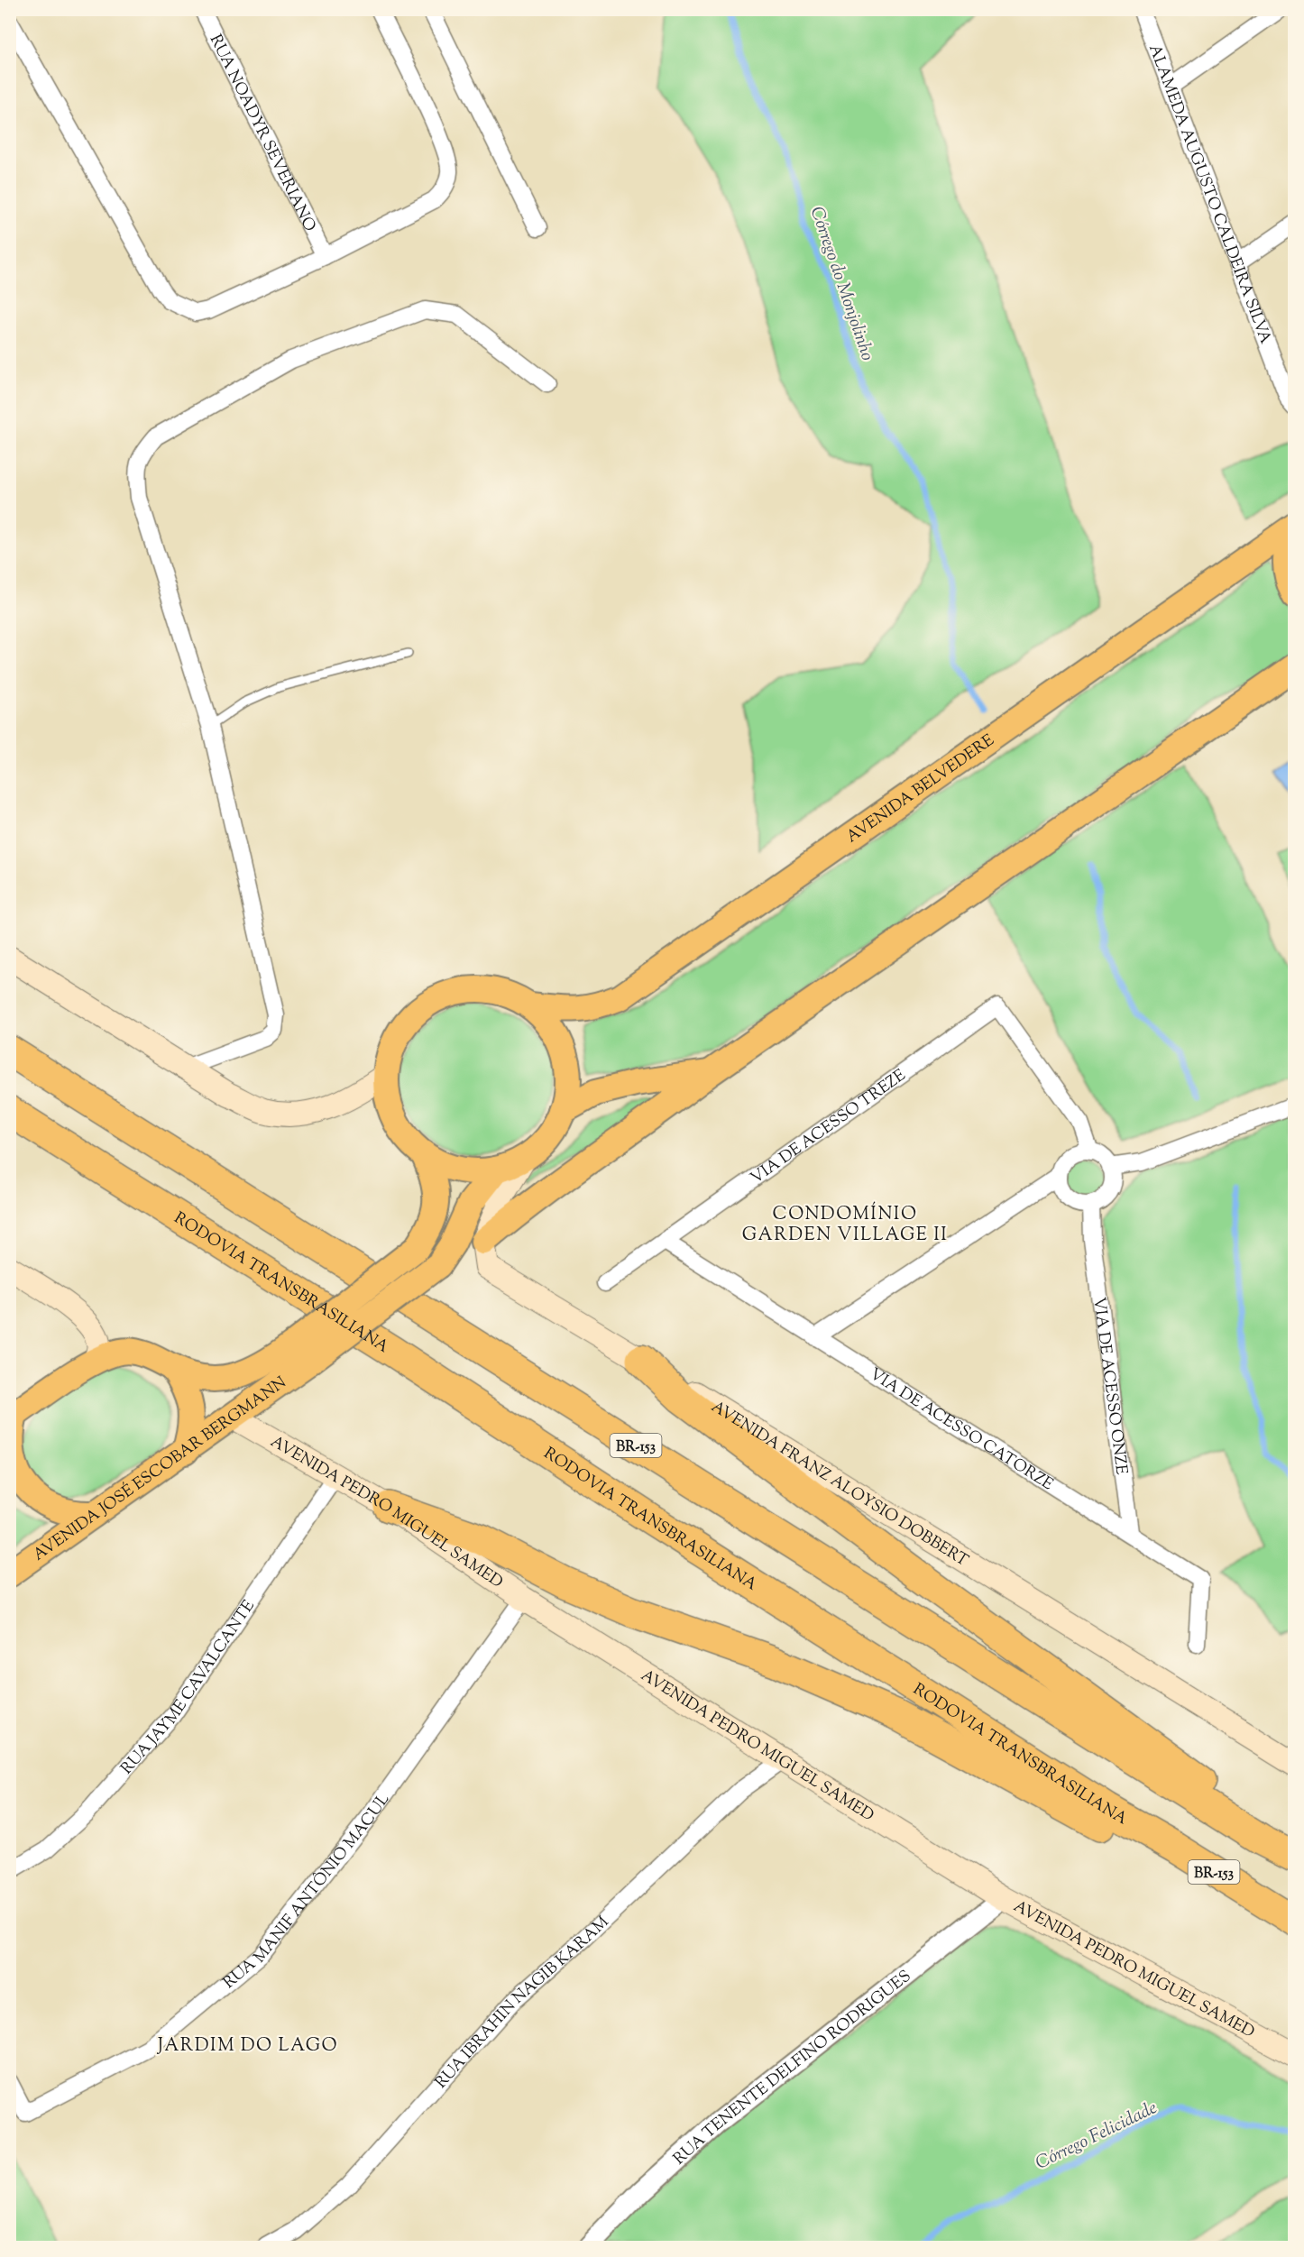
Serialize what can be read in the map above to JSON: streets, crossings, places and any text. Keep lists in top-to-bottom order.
{
  "streets": {
    "highway": ["RODOVIA TRANSBRASILIANA", "BR-153"],
    "main road": [
      "AVENIDA BELVEDERE",
      "AVENIDA JOSÉ ESCOBAR BERGMANN",
      "AVENIDA FRANZ ALOYSIO DOBBERT",
      "AVENIDA PEDRO MIGUEL SAMED"
    ],
    "street": [
      "RUA NOADYR SEVERIANO",
      "ALAMEDA AUGUSTO CALDEIRA SILVA",
      "VIA DE ACESSO TREZE",
      "VIA DE ACESSO ONZE",
      "VIA DE ACESSO CATORZE",
      "RUA JAYME CAVALCANTE",
      "RUA MANIF ANTÔNIO MACUL",
      "RUA IBRAHIN NAGIB KARAM",
      "RUA TENENTE DELFINO RODRIGUES"
    ]
  },
  "crossings": [
    ["VIA DE ACESSO TREZE", "VIA DE ACESSO ONZE"],
    ["VIA DE ACESSO TREZE", "VIA DE ACESSO CATORZE"],
    ["VIA DE ACESSO ONZE", "VIA DE ACESSO CATORZE"],
    ["AVENIDA JOSÉ ESCOBAR BERGMANN", "AVENIDA PEDRO MIGUEL SAMED"],
    ["AVENIDA PEDRO MIGUEL SAMED", "RUA JAYME CAVALCANTE"],
    ["AVENIDA PEDRO MIGUEL SAMED", "RUA MANIF ANTÔNIO MACUL"],
    ["AVENIDA PEDRO MIGUEL SAMED", "RUA IBRAHIN NAGIB KARAM"],
    ["AVENIDA PEDRO MIGUEL SAMED", "RUA TENENTE DELFINO RODRIGUES"]
  ],
  "districts": ["CONDOMÍNIO GARDEN VILLAGE II", "JARDIM DO LAGO"],
  "water": ["Córrego do Monjolinho", "Córrego Felicidade"]
}
